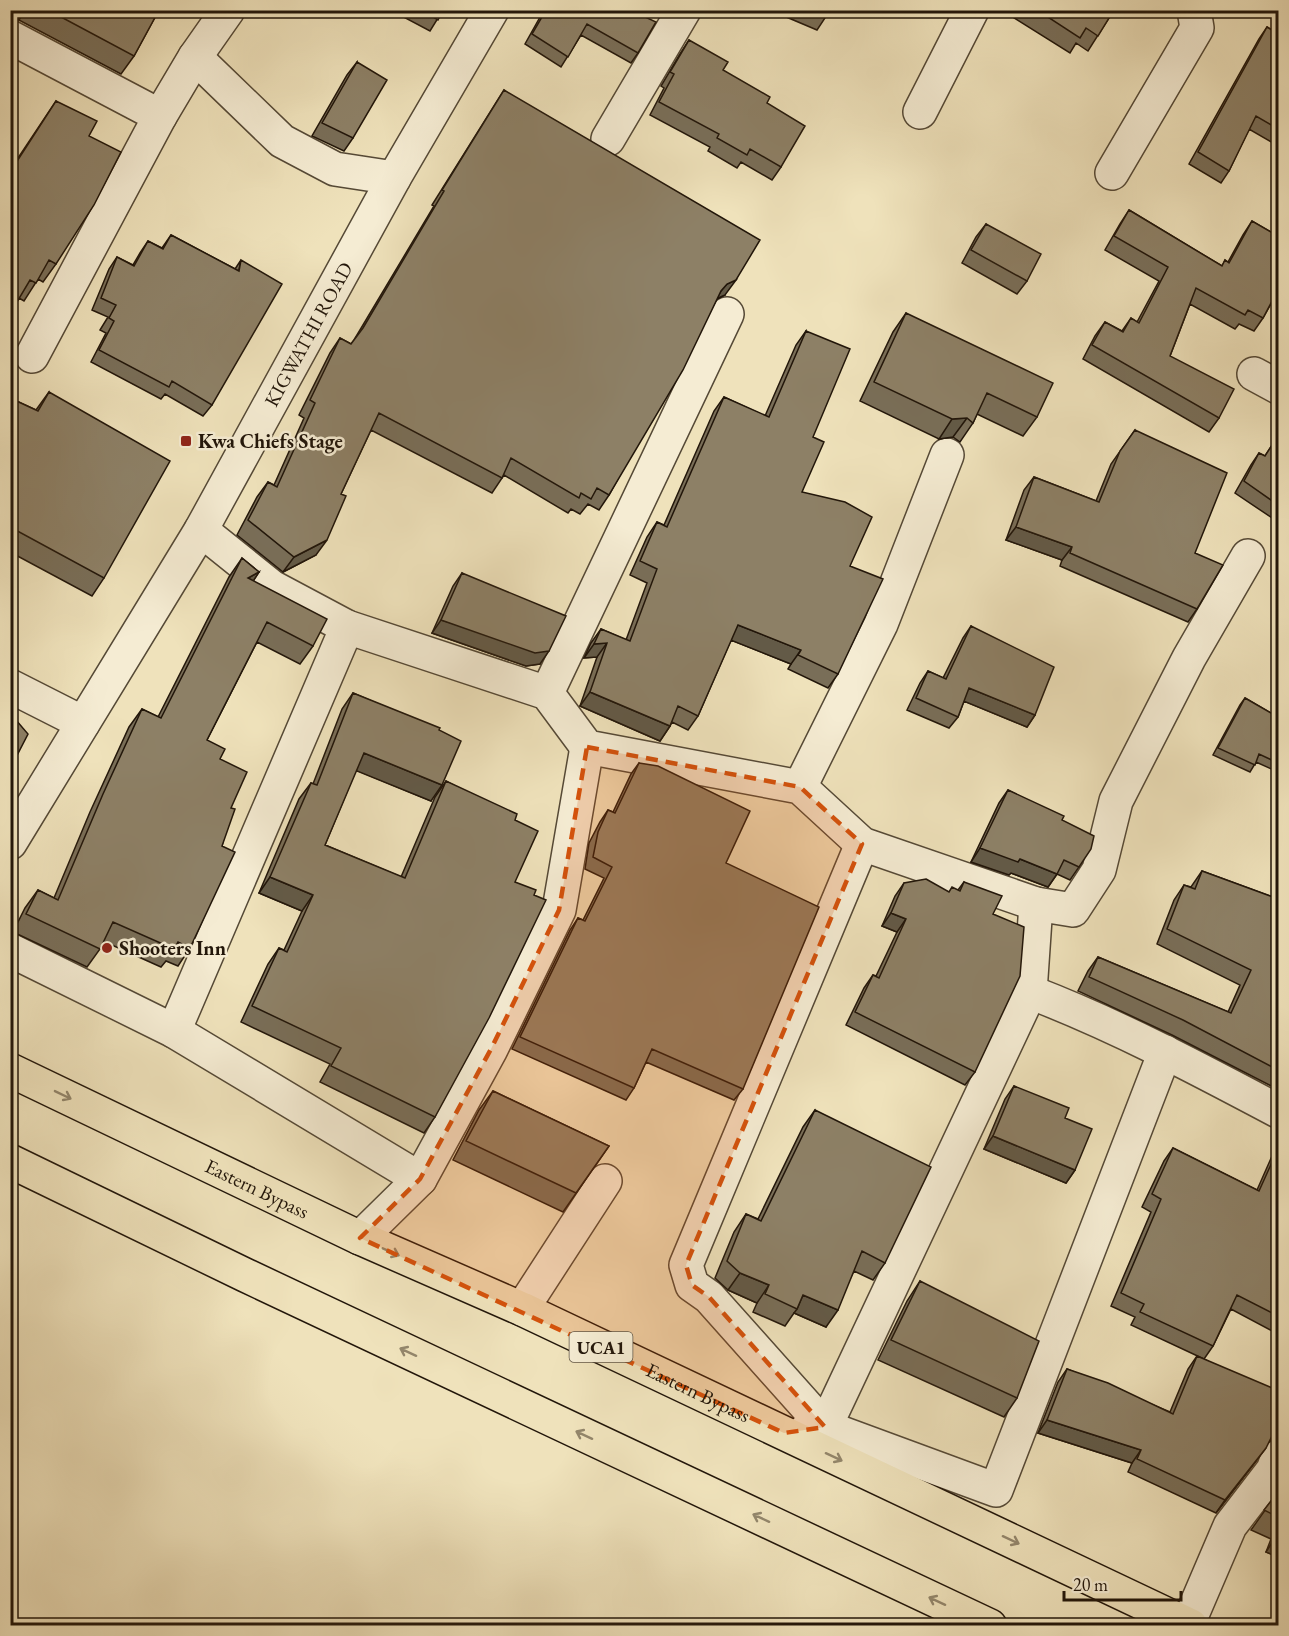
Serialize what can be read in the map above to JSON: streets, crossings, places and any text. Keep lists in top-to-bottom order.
{
  "streets": {
    "main road": ["Eastern Bypass", "UCA1"],
    "street": ["KIGWATHI ROAD"]
  },
  "places": {
    "transit": ["Kwa Chiefs Stage"],
    "other": ["Shooters Inn"]
  },
  "scale_bar": "20 m"
}
